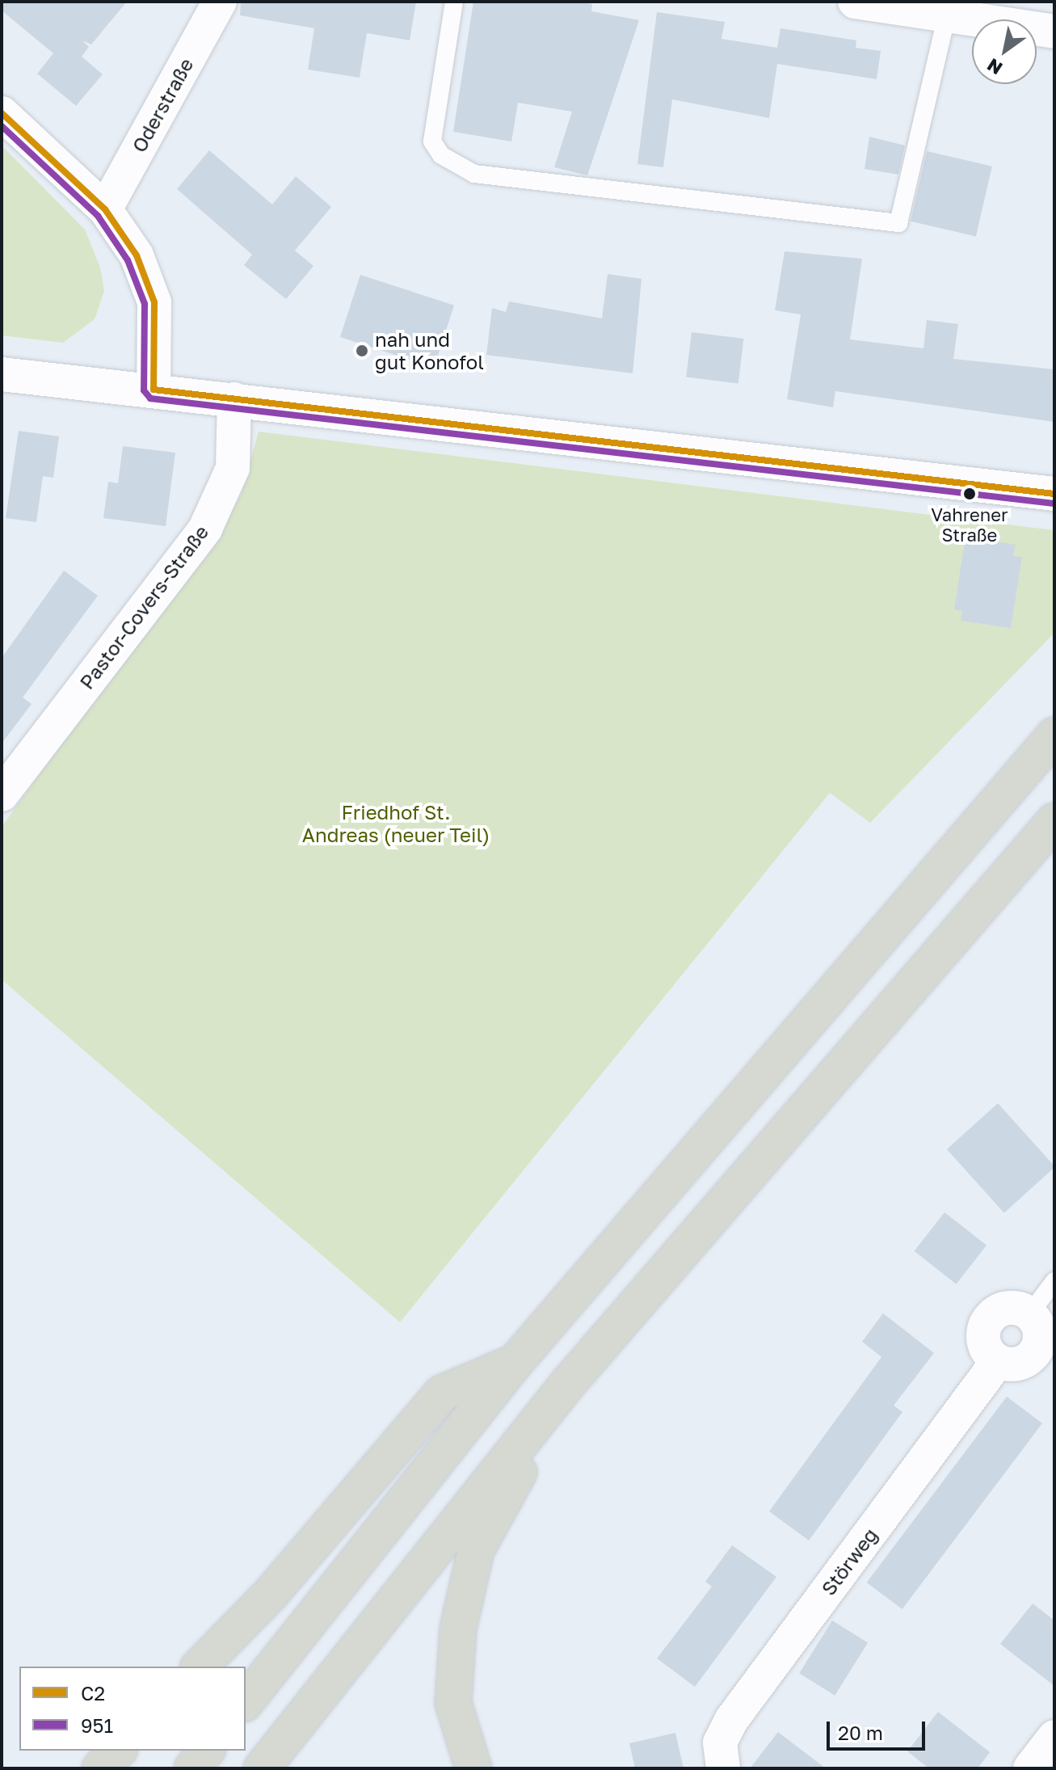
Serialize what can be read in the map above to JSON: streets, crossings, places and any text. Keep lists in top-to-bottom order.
{
  "streets": {
    "street": ["Oderstraße", "Pastor-Covers-Straße", "Störweg"]
  },
  "parks": ["Friedhof St. Andreas (neuer Teil)"],
  "places": ["nah und gut Konofol", "Vahrener Straße"],
  "lines": ["transit line C2", "transit line 951"],
  "legend": ["C2", "951"],
  "scale_bar": "20 m",
  "north": "bottom left"
}
